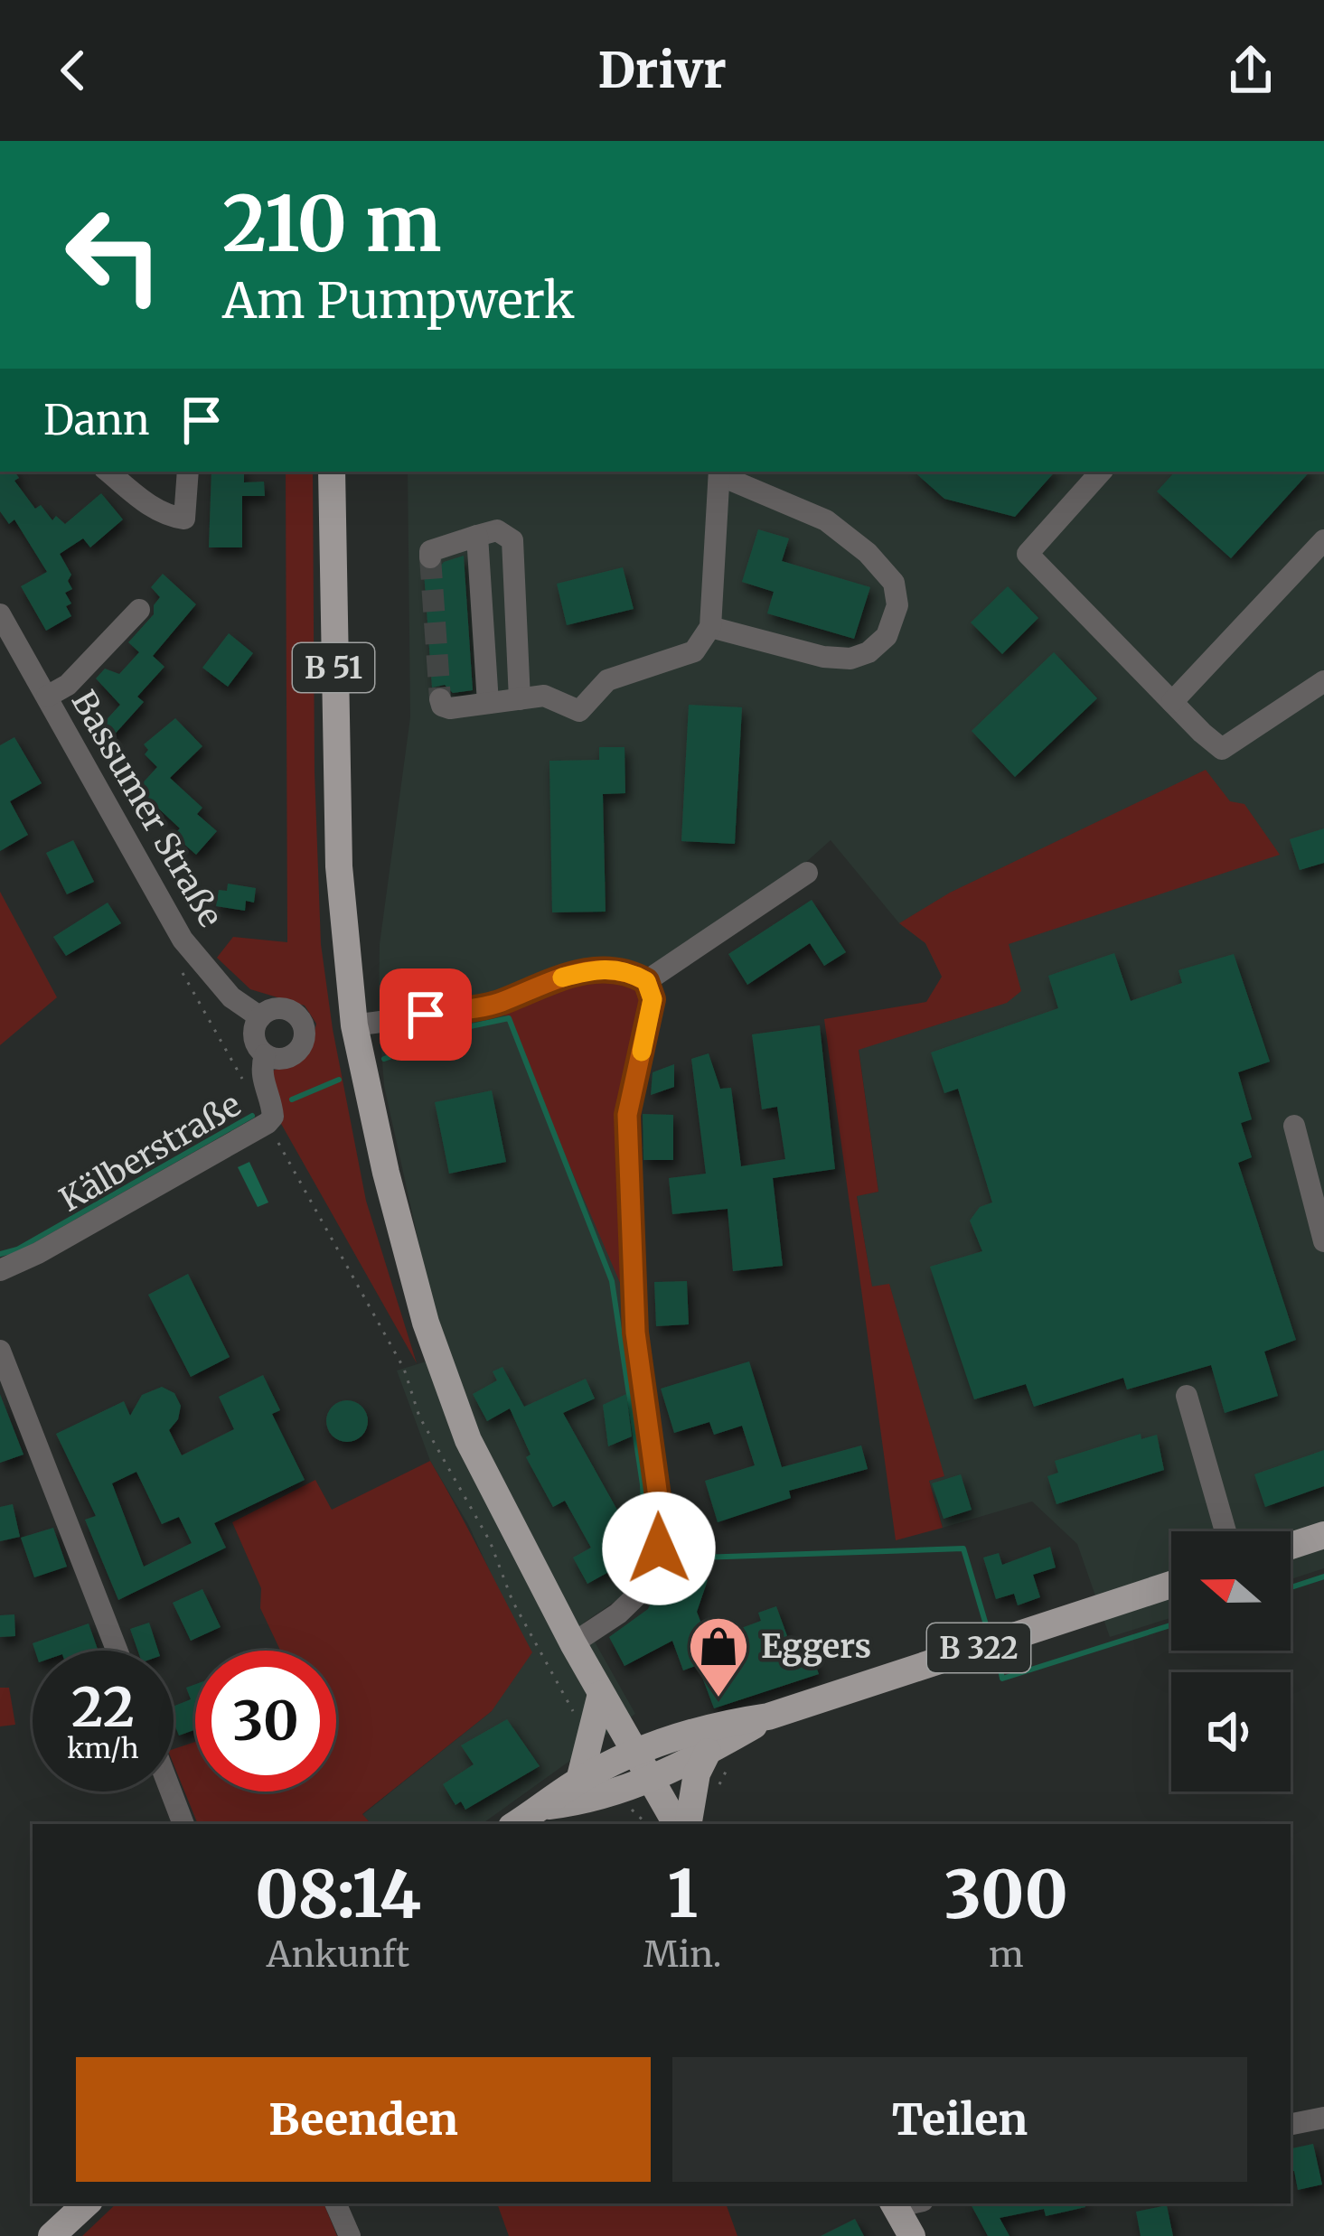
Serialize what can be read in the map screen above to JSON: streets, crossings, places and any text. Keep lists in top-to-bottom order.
{
  "streets": {
    "main road": ["B 51", "B 322"],
    "street": ["Bassumer Straße", "Kälberstraße"]
  },
  "crossings": [
    ["B 51", "B 322"],
    ["Bassumer Straße", "Kälberstraße"]
  ],
  "places": {
    "shop": ["Eggers"]
  },
  "north": "left",
  "page": {
    "header": "Drivr",
    "turn": ["210 m", "Am Pumpwerk"],
    "then": "Dann",
    "speed": "22 km/h",
    "limit": "30",
    "eta": [
      "08:14",
      "Ankunft",
      "1",
      "Min.",
      "300",
      "m"
    ],
    "buttons": ["Beenden", "Teilen"]
  }
}
